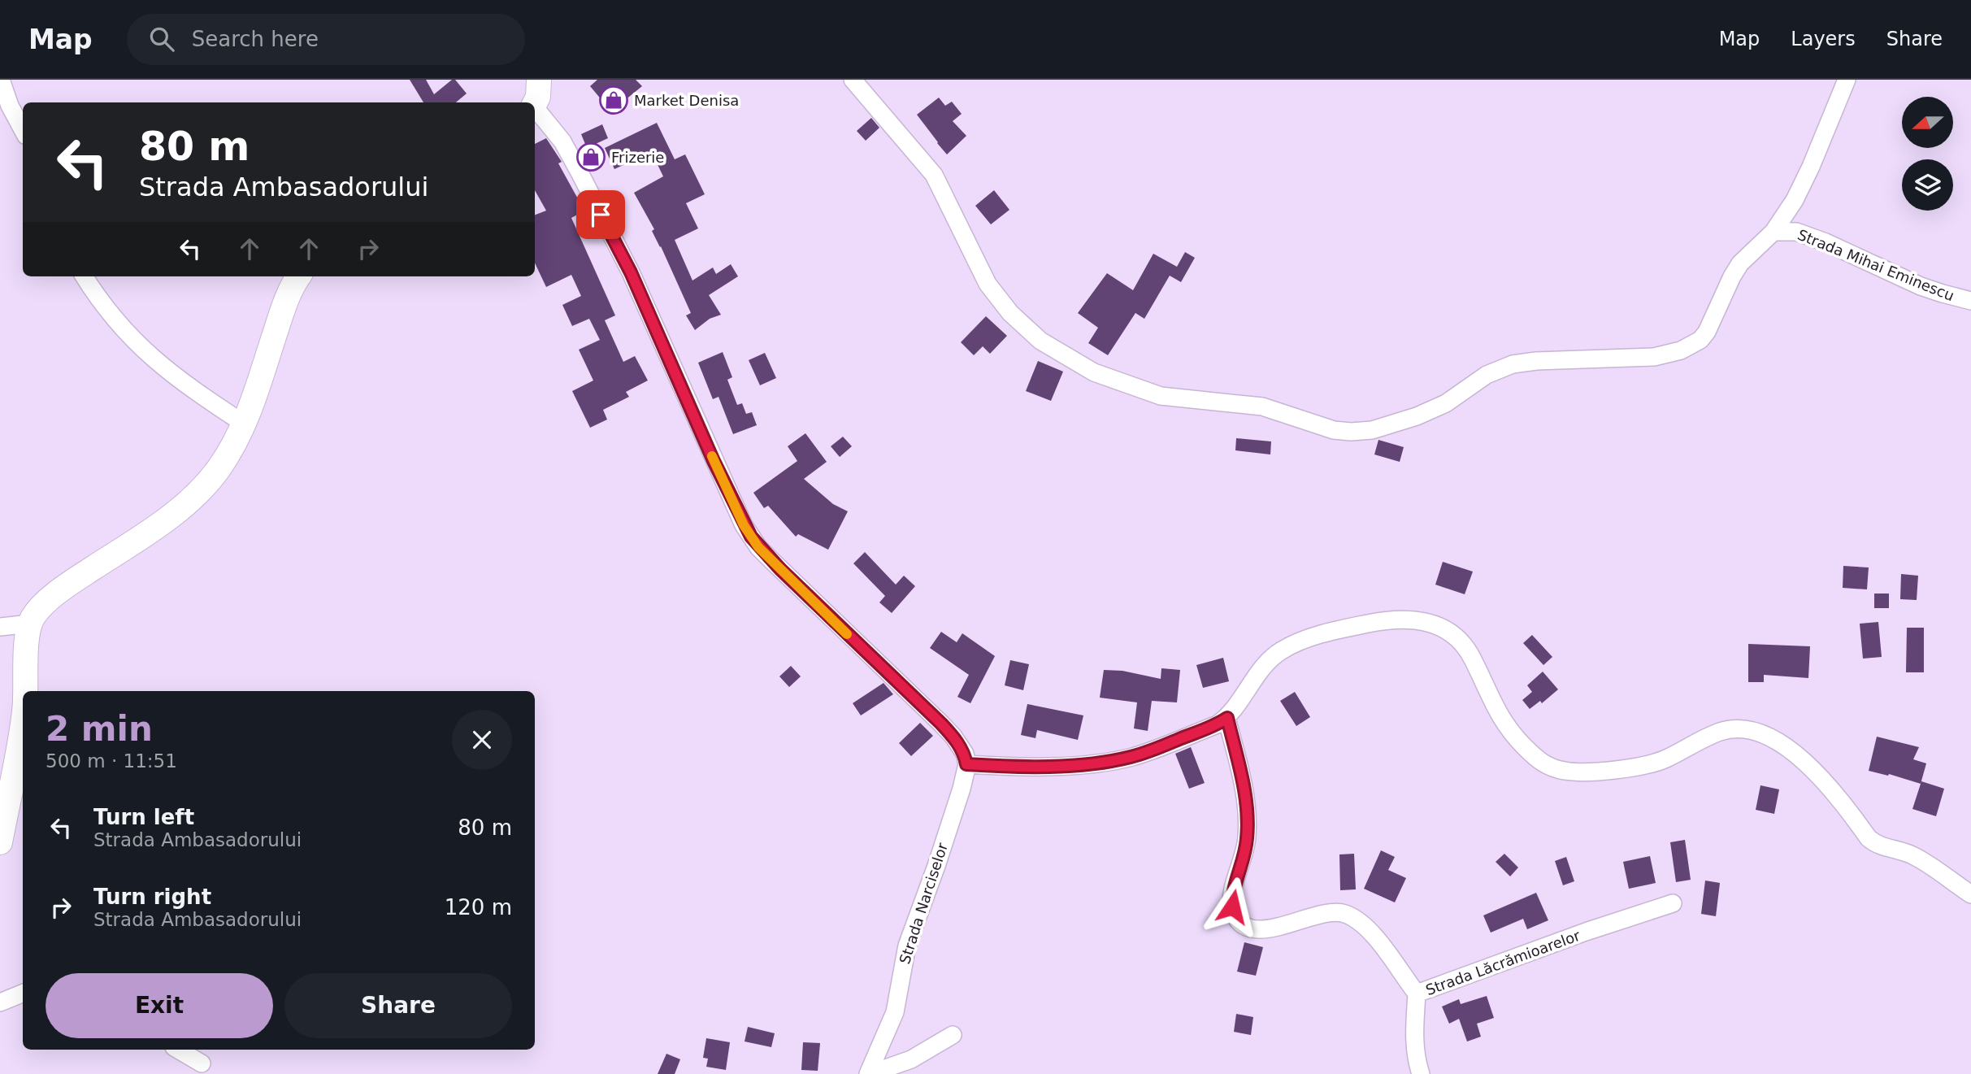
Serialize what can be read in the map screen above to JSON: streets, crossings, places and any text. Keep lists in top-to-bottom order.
{
  "streets": {
    "street": ["Strada Mihai Eminescu", "Strada Narciselor", "Strada Lăcrămioarelor"]
  },
  "places": {
    "shop": ["Market Denisa", "Frizerie"]
  },
  "north": "left",
  "page": {
    "header": "Map",
    "search": "Search here",
    "nav": ["Map", "Layers", "Share"],
    "turn": ["80 m", "Strada Ambasadorului"],
    "heading": ["2 min", "500 m · 11:51"],
    "list": [
      {
        "name": "Turn left",
        "note": "Strada Ambasadorului",
        "value": "80 m"
      },
      {
        "name": "Turn right",
        "note": "Strada Ambasadorului",
        "value": "120 m"
      }
    ],
    "buttons": ["Exit", "Share"]
  }
}
